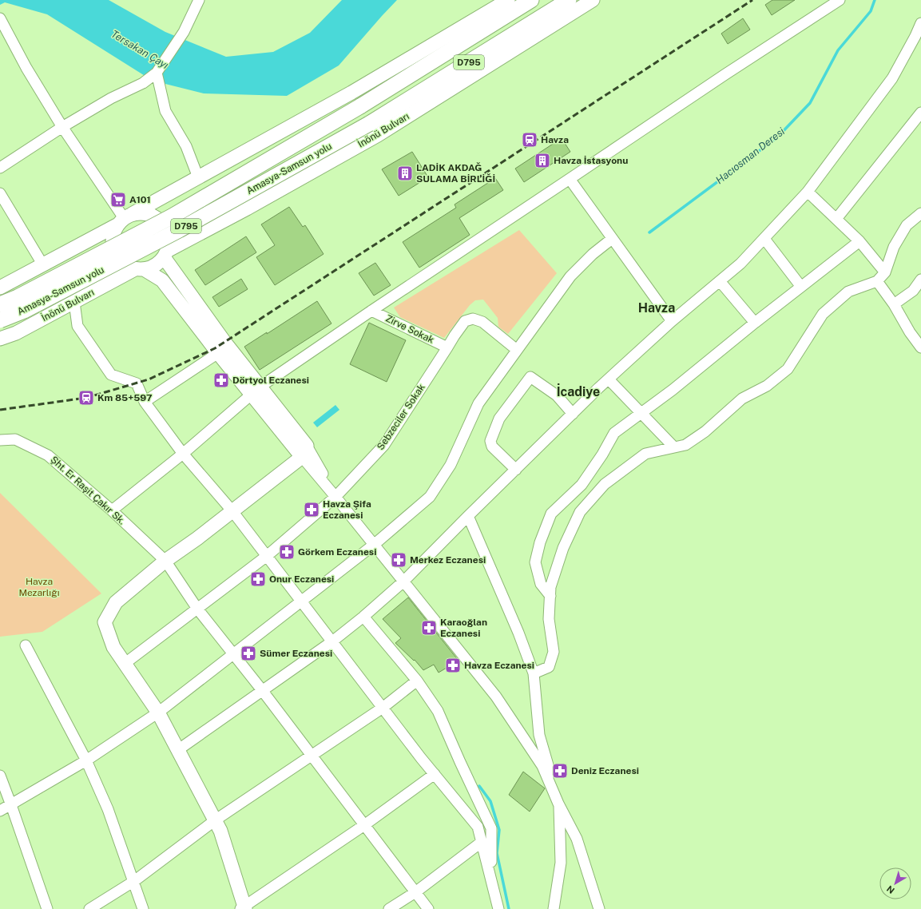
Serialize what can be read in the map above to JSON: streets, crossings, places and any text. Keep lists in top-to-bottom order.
{
  "streets": {
    "highway": ["D795", "Amasya-Samsun yolu"],
    "main road": ["İnönü Bulvarı"],
    "street": ["Zirve Sokak", "Sebzeciler Sokak", "Şht. Er Raşit Çakır Sk."]
  },
  "crossings": [
    ["Zirve Sokak", "Sebzeciler Sokak"],
    ["Sebzeciler Sokak", "Şht. Er Raşit Çakır Sk."]
  ],
  "districts": ["Havza", "İcadiye"],
  "water": ["Tersakan Çayı", "Hacıosman Deresi"],
  "parks": ["Havza Mezarlığı"],
  "places": {
    "station": ["Havza", "Km 85+597"],
    "building": ["Havza İstasyonu", "LADİK AKDAĞ SULAMA BİRLİĞİ"],
    "supermarket": ["A101"],
    "pharmacy": [
      "Dörtyol Eczanesi",
      "Havza Şifa Eczanesi",
      "Görkem Eczanesi",
      "Merkez Eczanesi",
      "Onur Eczanesi",
      "Karaoğlan Eczanesi",
      "Sümer Eczanesi",
      "Havza Eczanesi",
      "Deniz Eczanesi"
    ]
  },
  "north": "bottom left"
}
